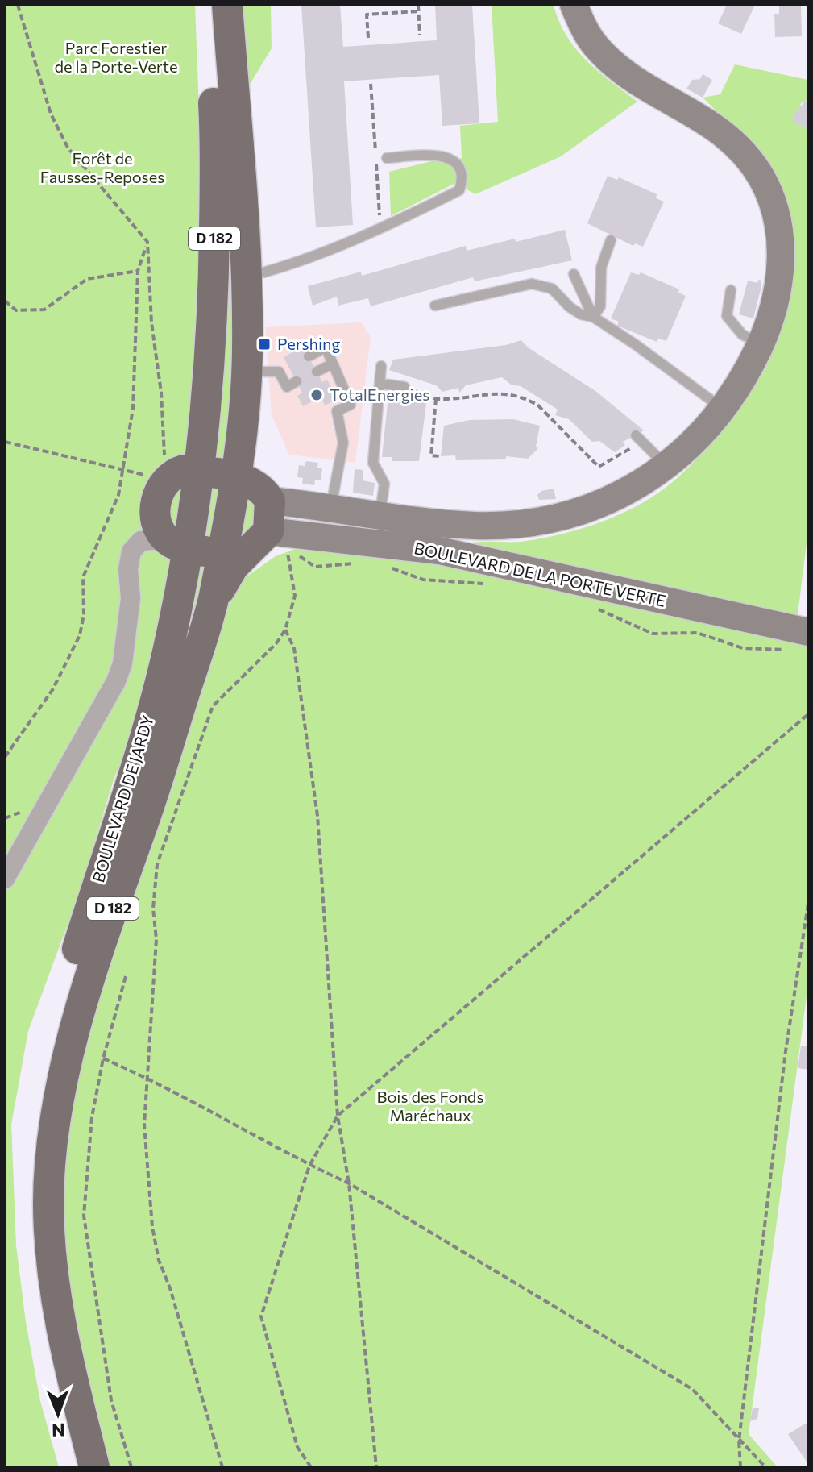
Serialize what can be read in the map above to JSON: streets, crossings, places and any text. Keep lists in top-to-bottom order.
{
  "streets": {
    "main road": ["D 182", "BOULEVARD DE JARDY"],
    "street": ["BOULEVARD DE LA PORTE VERTE"]
  },
  "crossings": [
    ["D 182", "BOULEVARD DE JARDY"]
  ],
  "parks": ["Parc Forestier de la Porte-Verte", "Forêt de Fausses-Reposes", "Bois des Fonds Maréchaux"],
  "places": {
    "transit": ["Pershing"],
    "other": ["TotalEnergies"]
  },
  "north": "bottom"
}
